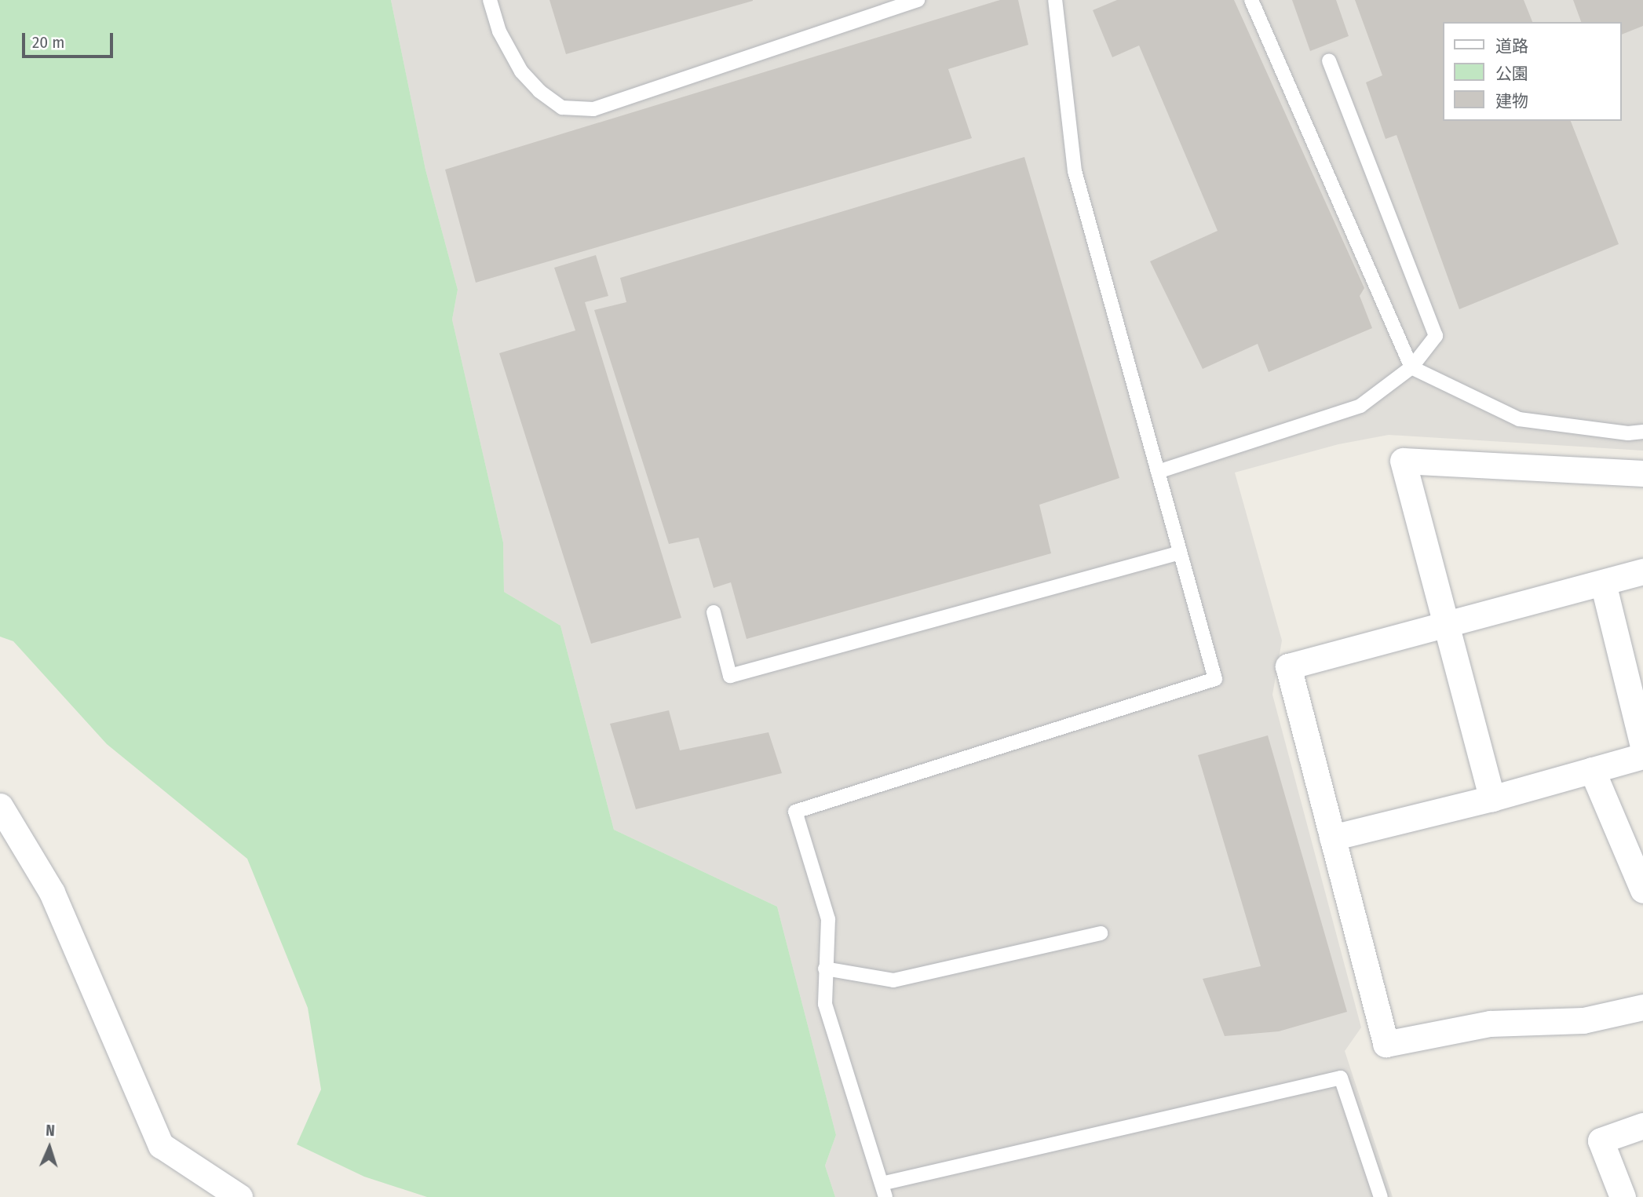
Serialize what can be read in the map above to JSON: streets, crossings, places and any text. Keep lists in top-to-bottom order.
{
  "legend": ["道路", "公園", "建物"],
  "scale_bar": "20 m",
  "north": "top"
}
